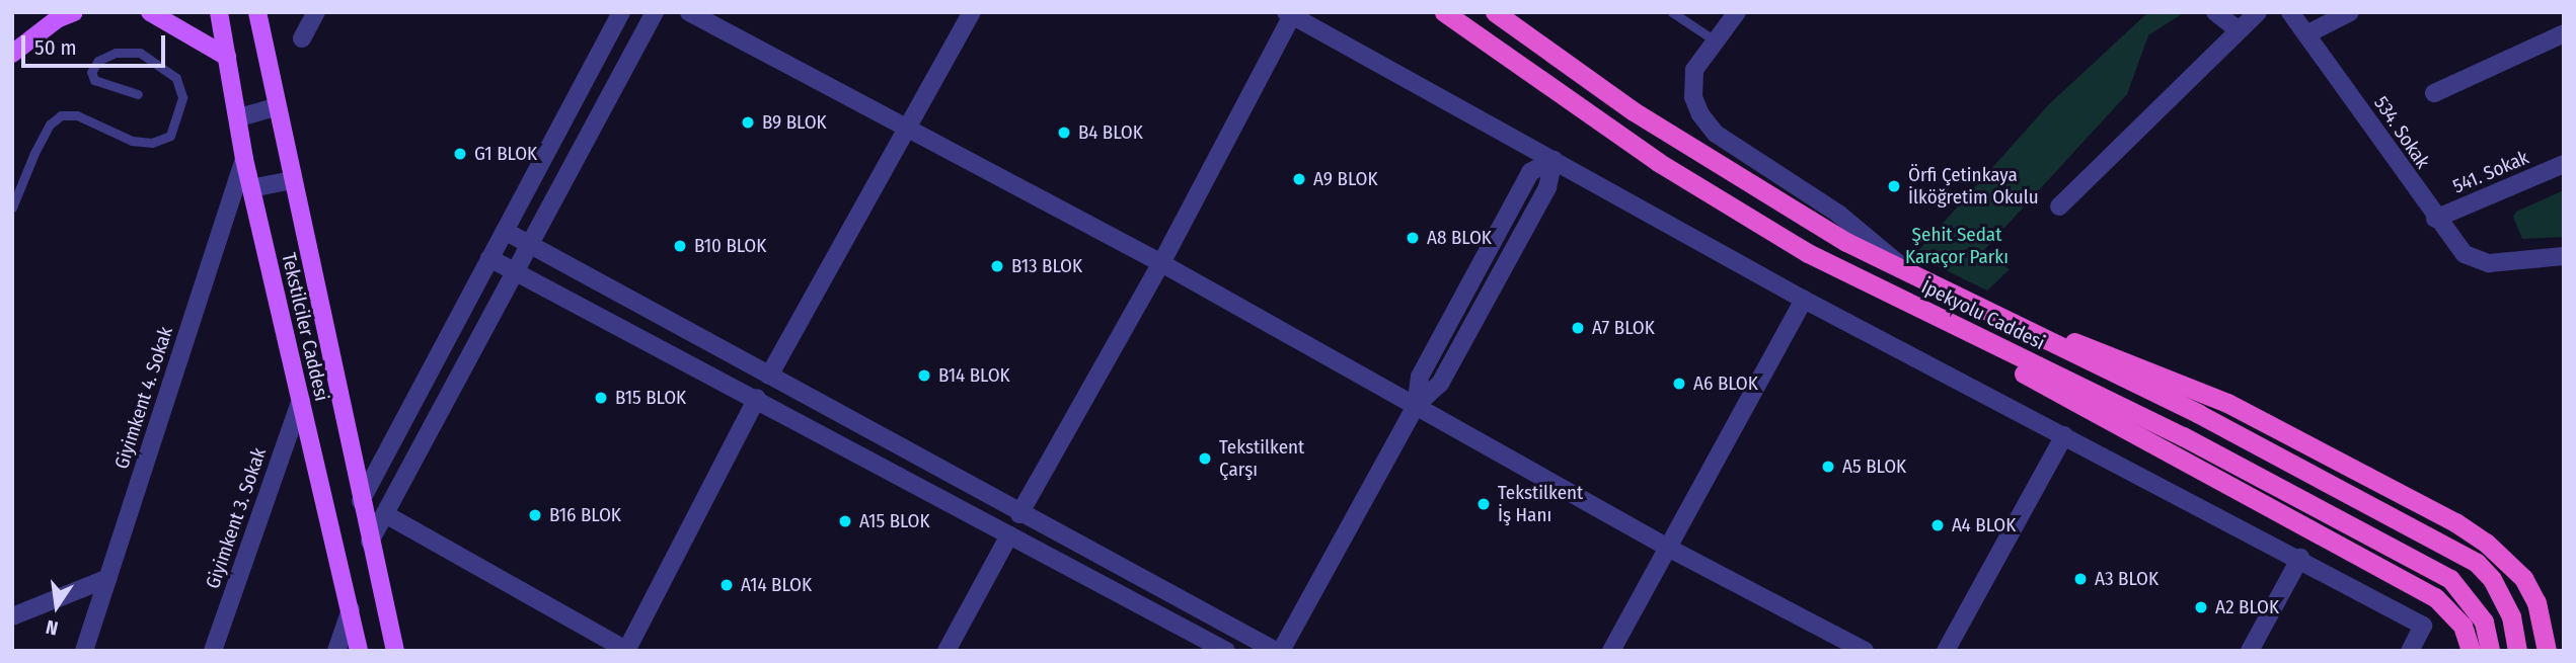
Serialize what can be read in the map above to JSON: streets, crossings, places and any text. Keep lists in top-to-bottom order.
{
  "streets": {
    "highway": ["İpekyolu Caddesi"],
    "main road": ["Tekstilciler Caddesi"],
    "street": [
      "534. Sokak",
      "541. Sokak",
      "Giyimkent 4. Sokak",
      "Giyimkent 3. Sokak"
    ]
  },
  "crossings": [
    ["534. Sokak", "541. Sokak"],
    ["Tekstilciler Caddesi", "Giyimkent 4. Sokak"],
    ["Tekstilciler Caddesi", "Giyimkent 3. Sokak"]
  ],
  "parks": ["Şehit Sedat Karaçor Parkı"],
  "places": [
    "B9 BLOK",
    "B4 BLOK",
    "G1 BLOK",
    "A9 BLOK",
    "Örfi Çetinkaya İlköğretim Okulu",
    "A8 BLOK",
    "B10 BLOK",
    "B13 BLOK",
    "A7 BLOK",
    "B14 BLOK",
    "A6 BLOK",
    "B15 BLOK",
    "Tekstilkent Çarşı",
    "A5 BLOK",
    "Tekstilkent İş Hanı",
    "B16 BLOK",
    "A15 BLOK",
    "A4 BLOK",
    "A3 BLOK",
    "A14 BLOK",
    "A2 BLOK"
  ],
  "scale_bar": "50 m",
  "north": "bottom"
}
